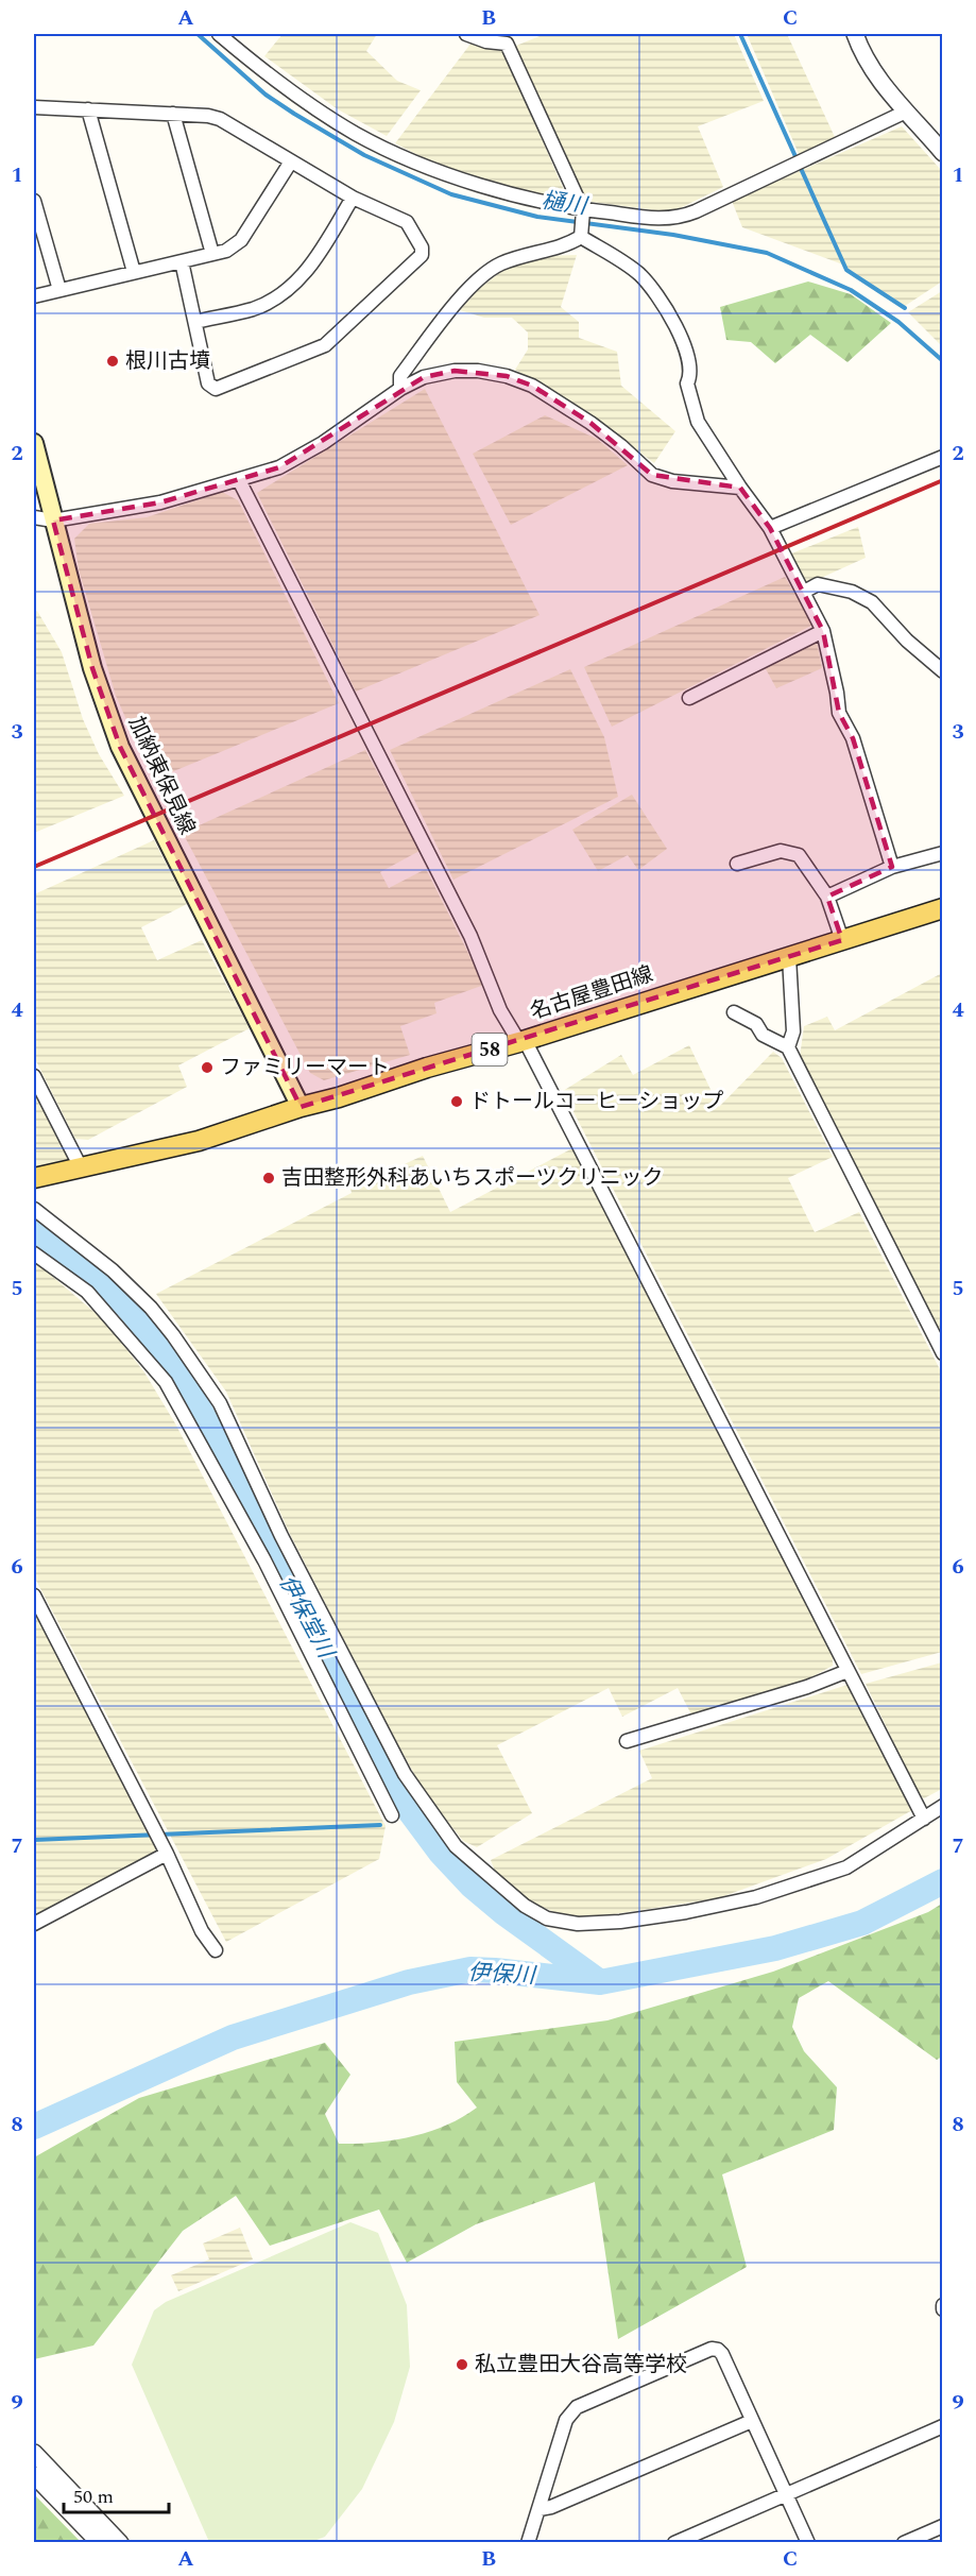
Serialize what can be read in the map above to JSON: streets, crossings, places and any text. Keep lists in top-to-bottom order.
{
  "streets": {
    "main road": ["加納東保見線", "名古屋豊田線", "58"]
  },
  "crossings": [
    ["加納東保見線", "名古屋豊田線"]
  ],
  "water": ["樋川", "伊保堂川", "伊保川"],
  "places": [
    "根川古墳",
    "ファミリーマート",
    "ドトールコーヒーショップ",
    "吉田整形外科あいちスポーツクリニック",
    "私立豊田大谷高等学校"
  ],
  "scale_bar": "50 m",
  "grid": {
    "columns": ["A", "B", "C"],
    "rows": [
      "1",
      "2",
      "3",
      "4",
      "5",
      "6",
      "7",
      "8",
      "9"
    ]
  }
}
